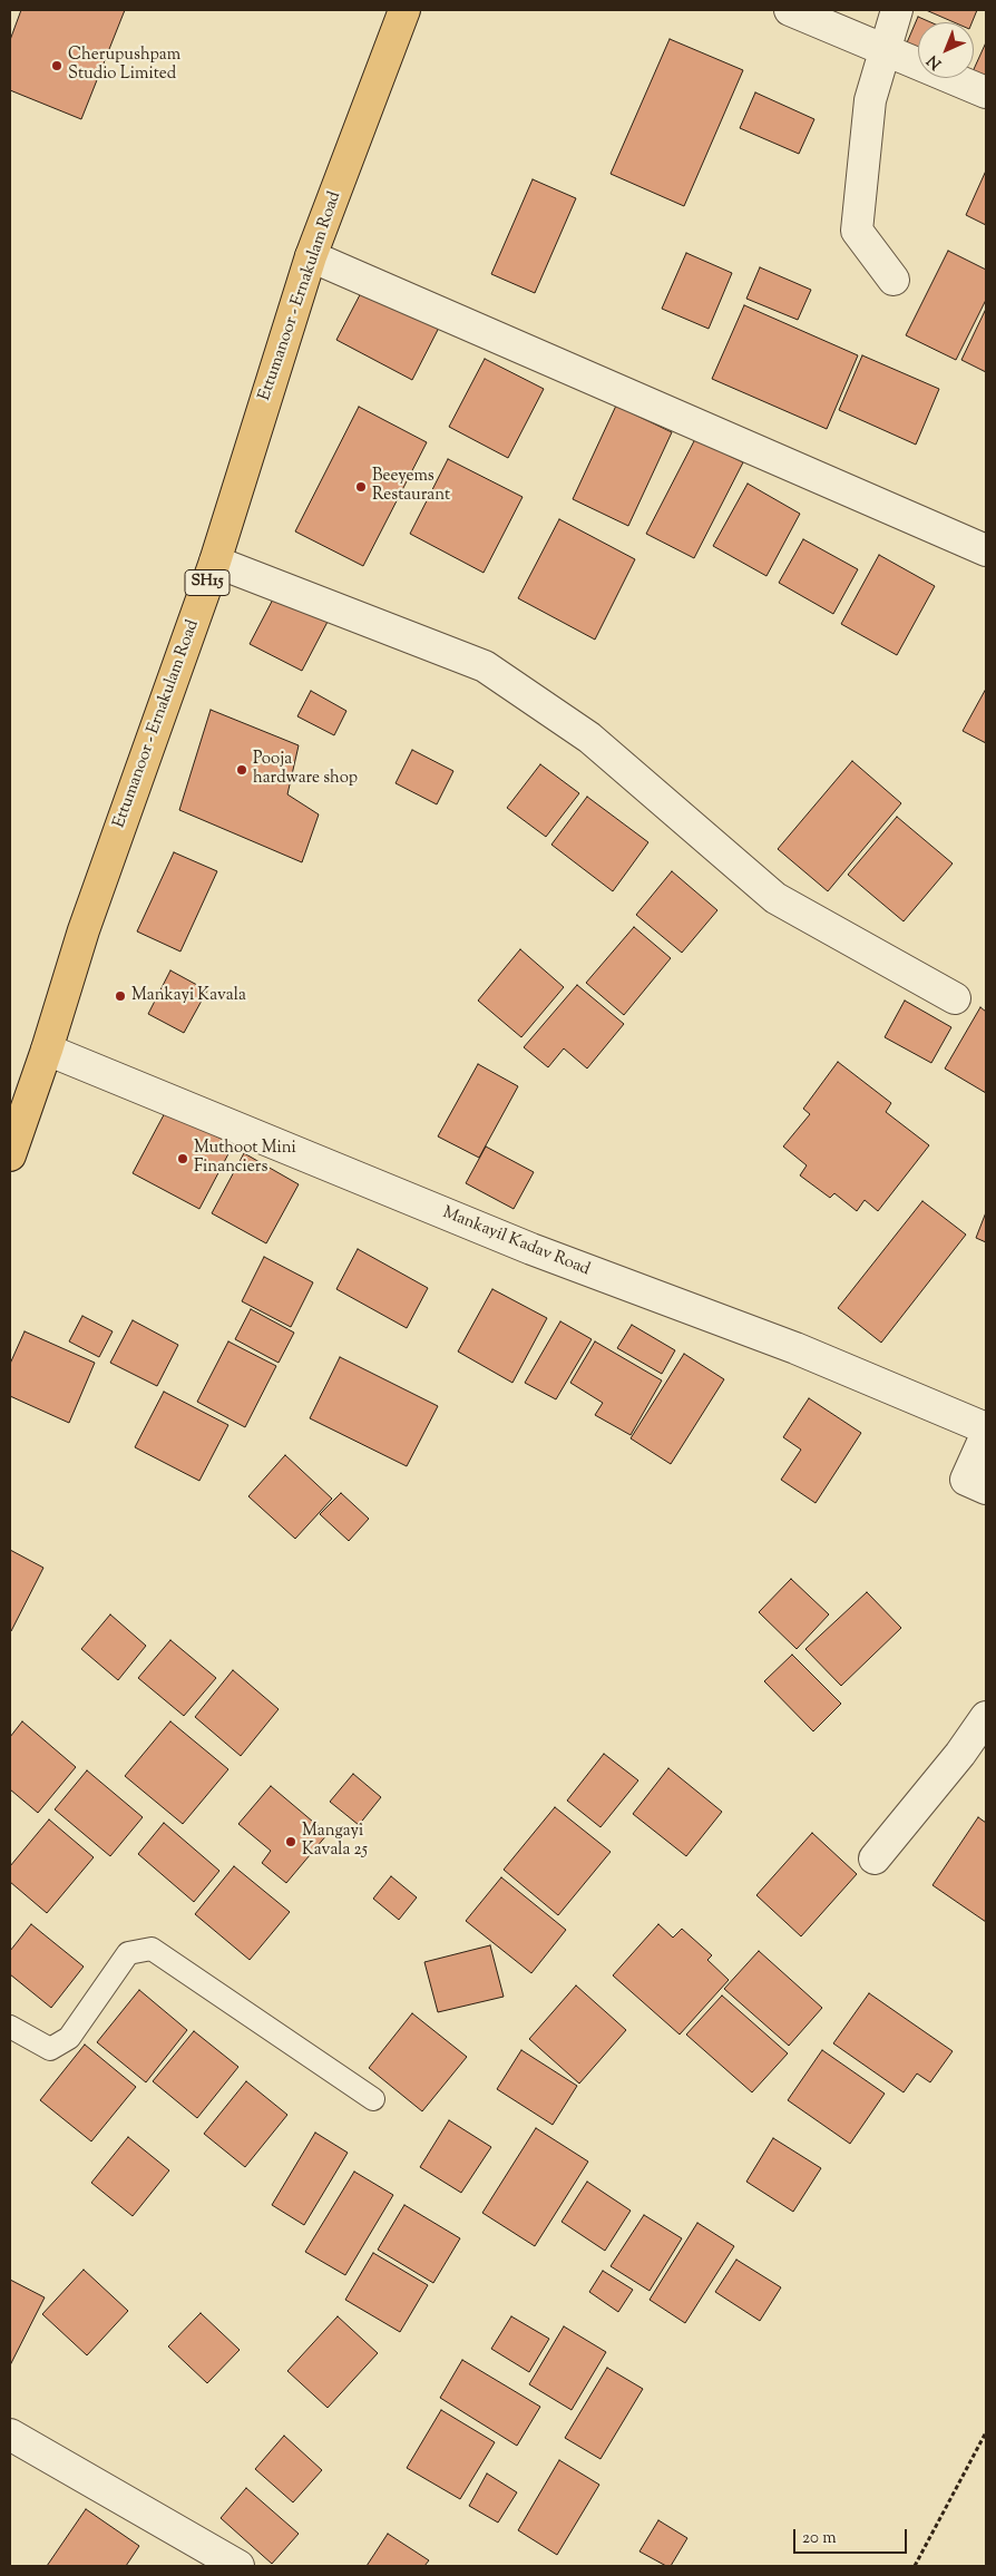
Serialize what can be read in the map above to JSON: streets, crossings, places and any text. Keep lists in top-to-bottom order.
{
  "streets": {
    "main road": ["Ettumanoor - Ernakulam Road", "SH15"],
    "street": ["Mankayil Kadav Road"]
  },
  "crossings": [
    ["Ettumanoor - Ernakulam Road", "Mankayil Kadav Road"]
  ],
  "places": [
    "Cherupushpam Studio Limited",
    "Beeyems Restaurant",
    "Pooja hardware shop",
    "Mankayi Kavala",
    "Muthoot Mini Financiers",
    "Mangayi Kavala 25"
  ],
  "scale_bar": "20 m",
  "north": "bottom left"
}
